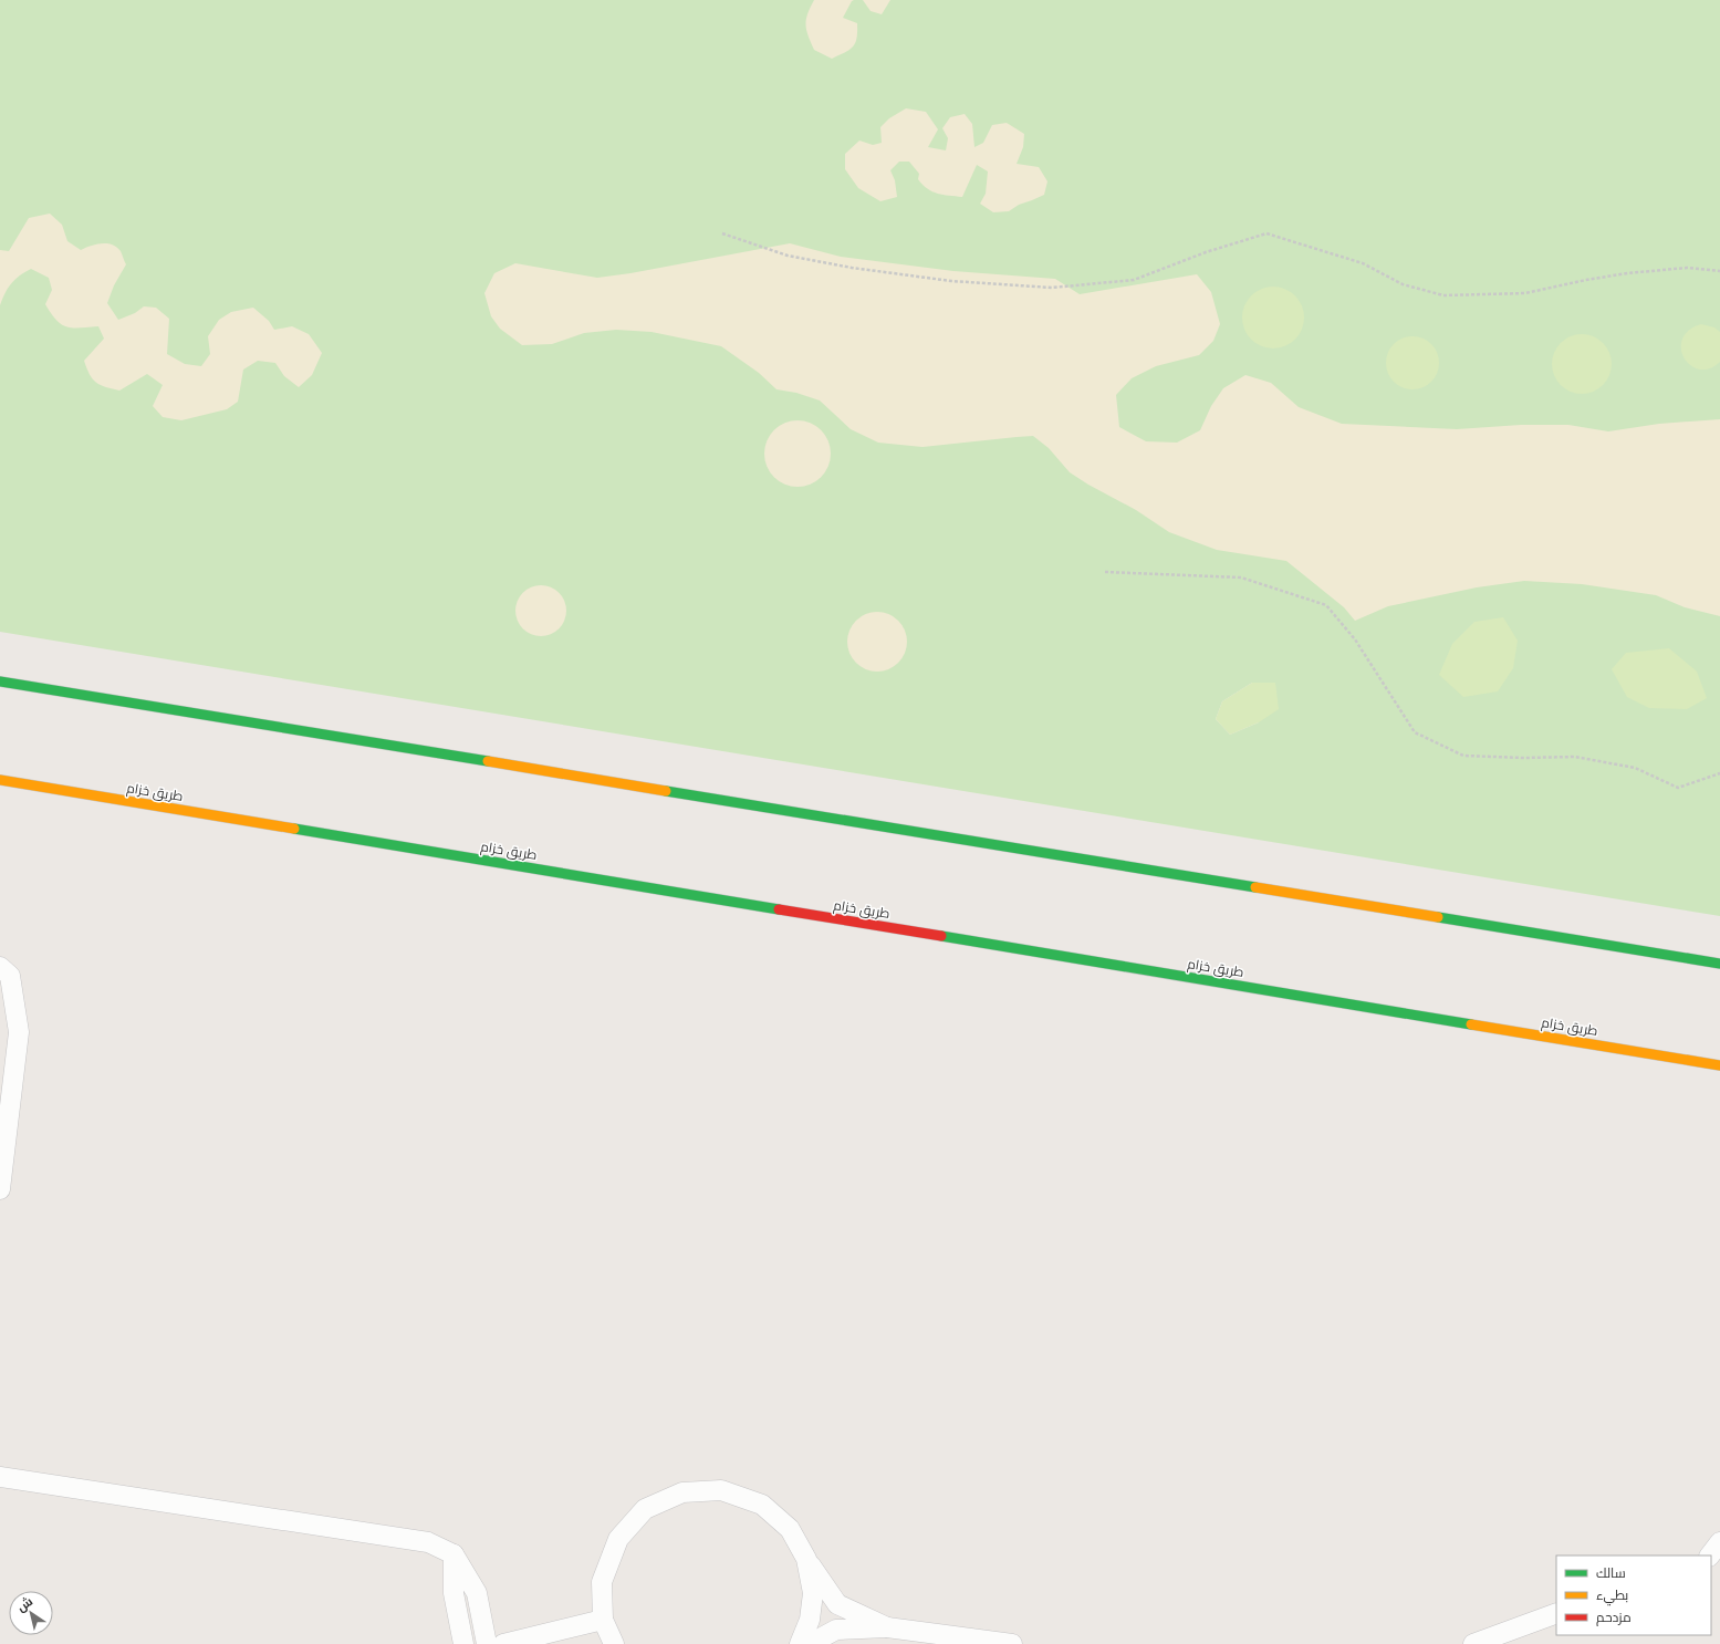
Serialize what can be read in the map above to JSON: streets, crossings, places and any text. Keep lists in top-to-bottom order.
{
  "streets": {
    "main road": ["طريق خزام"]
  },
  "legend": ["سالك", "بطيء", "مزدحم"],
  "north": "top left"
}
